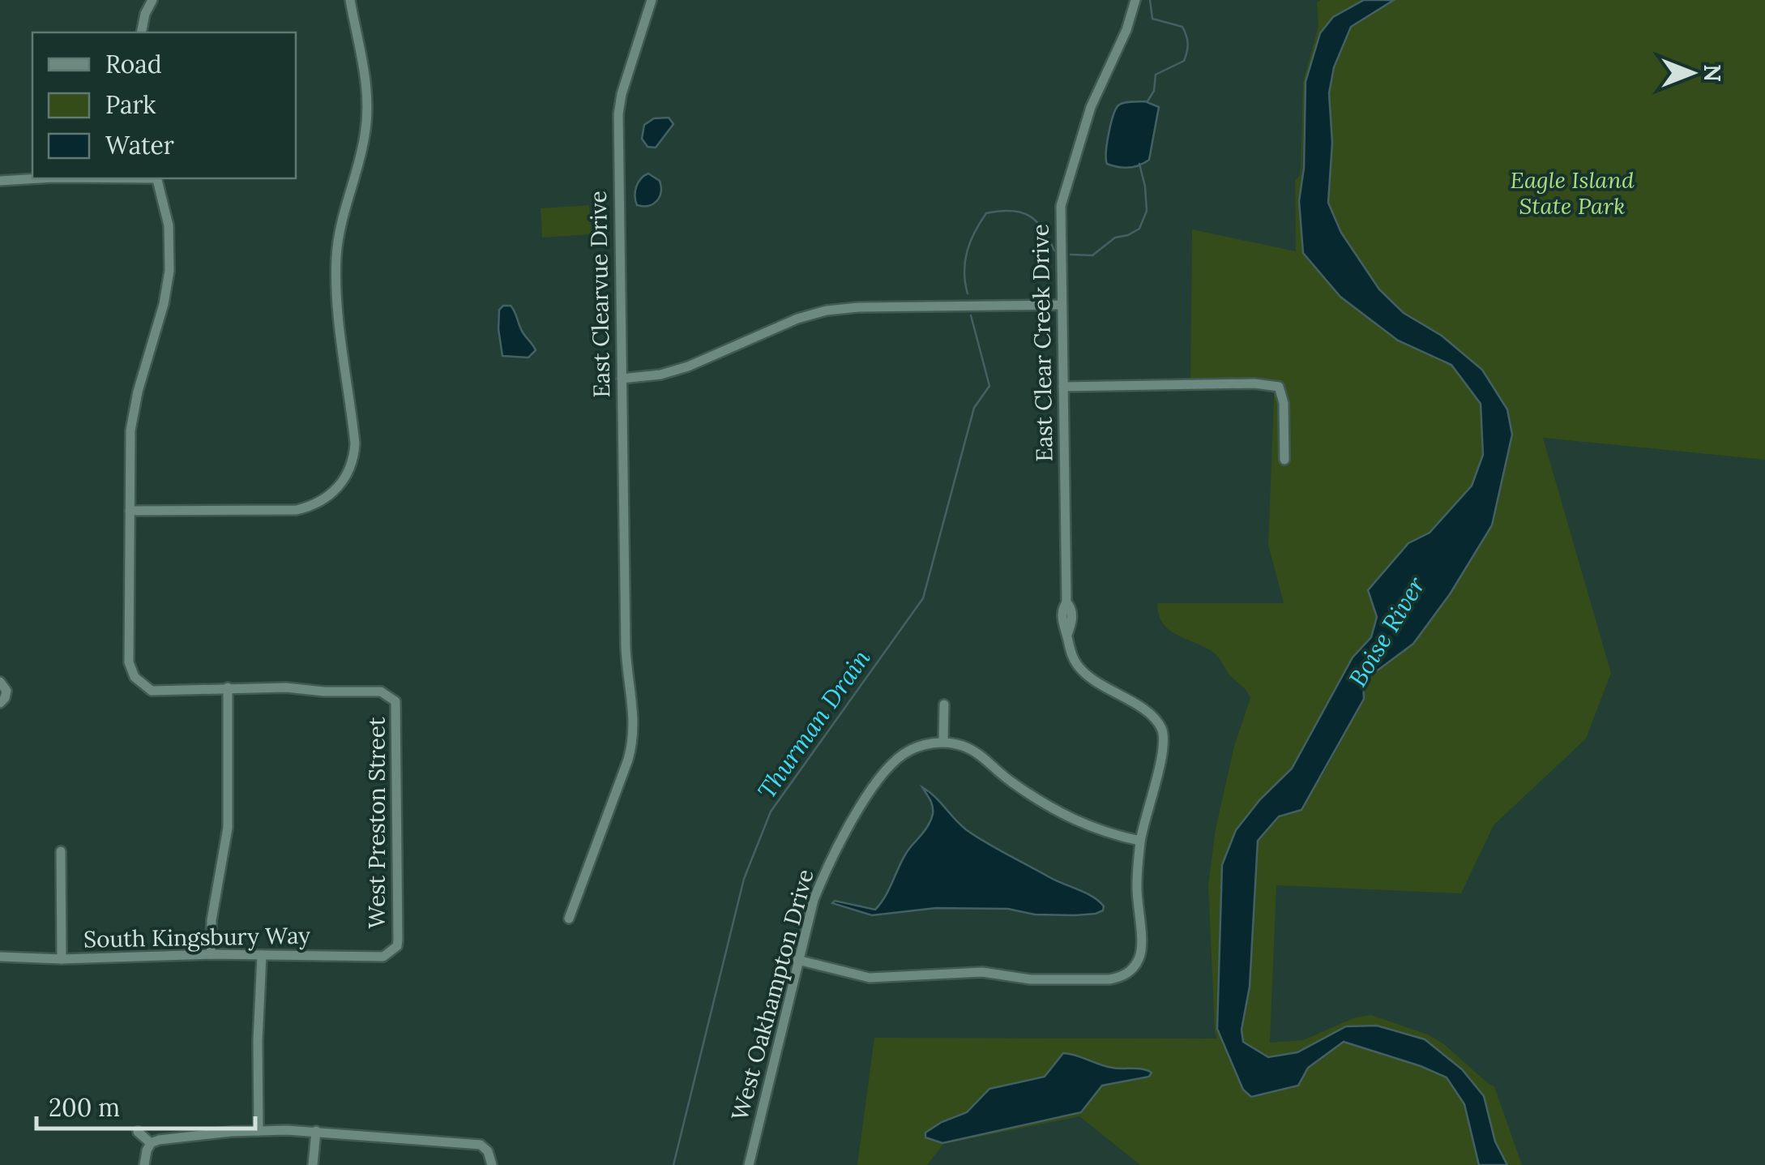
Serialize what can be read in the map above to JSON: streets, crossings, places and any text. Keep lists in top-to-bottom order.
{
  "streets": {
    "street": [
      "East Clearvue Drive",
      "East Clear Creek Drive",
      "West Preston Street",
      "South Kingsbury Way",
      "West Oakhampton Drive"
    ]
  },
  "crossings": [
    ["West Preston Street", "South Kingsbury Way"]
  ],
  "water": ["Boise River", "Thurman Drain"],
  "parks": ["Eagle Island State Park"],
  "legend": ["Road", "Park", "Water"],
  "scale_bar": "200 m",
  "north": "right"
}
